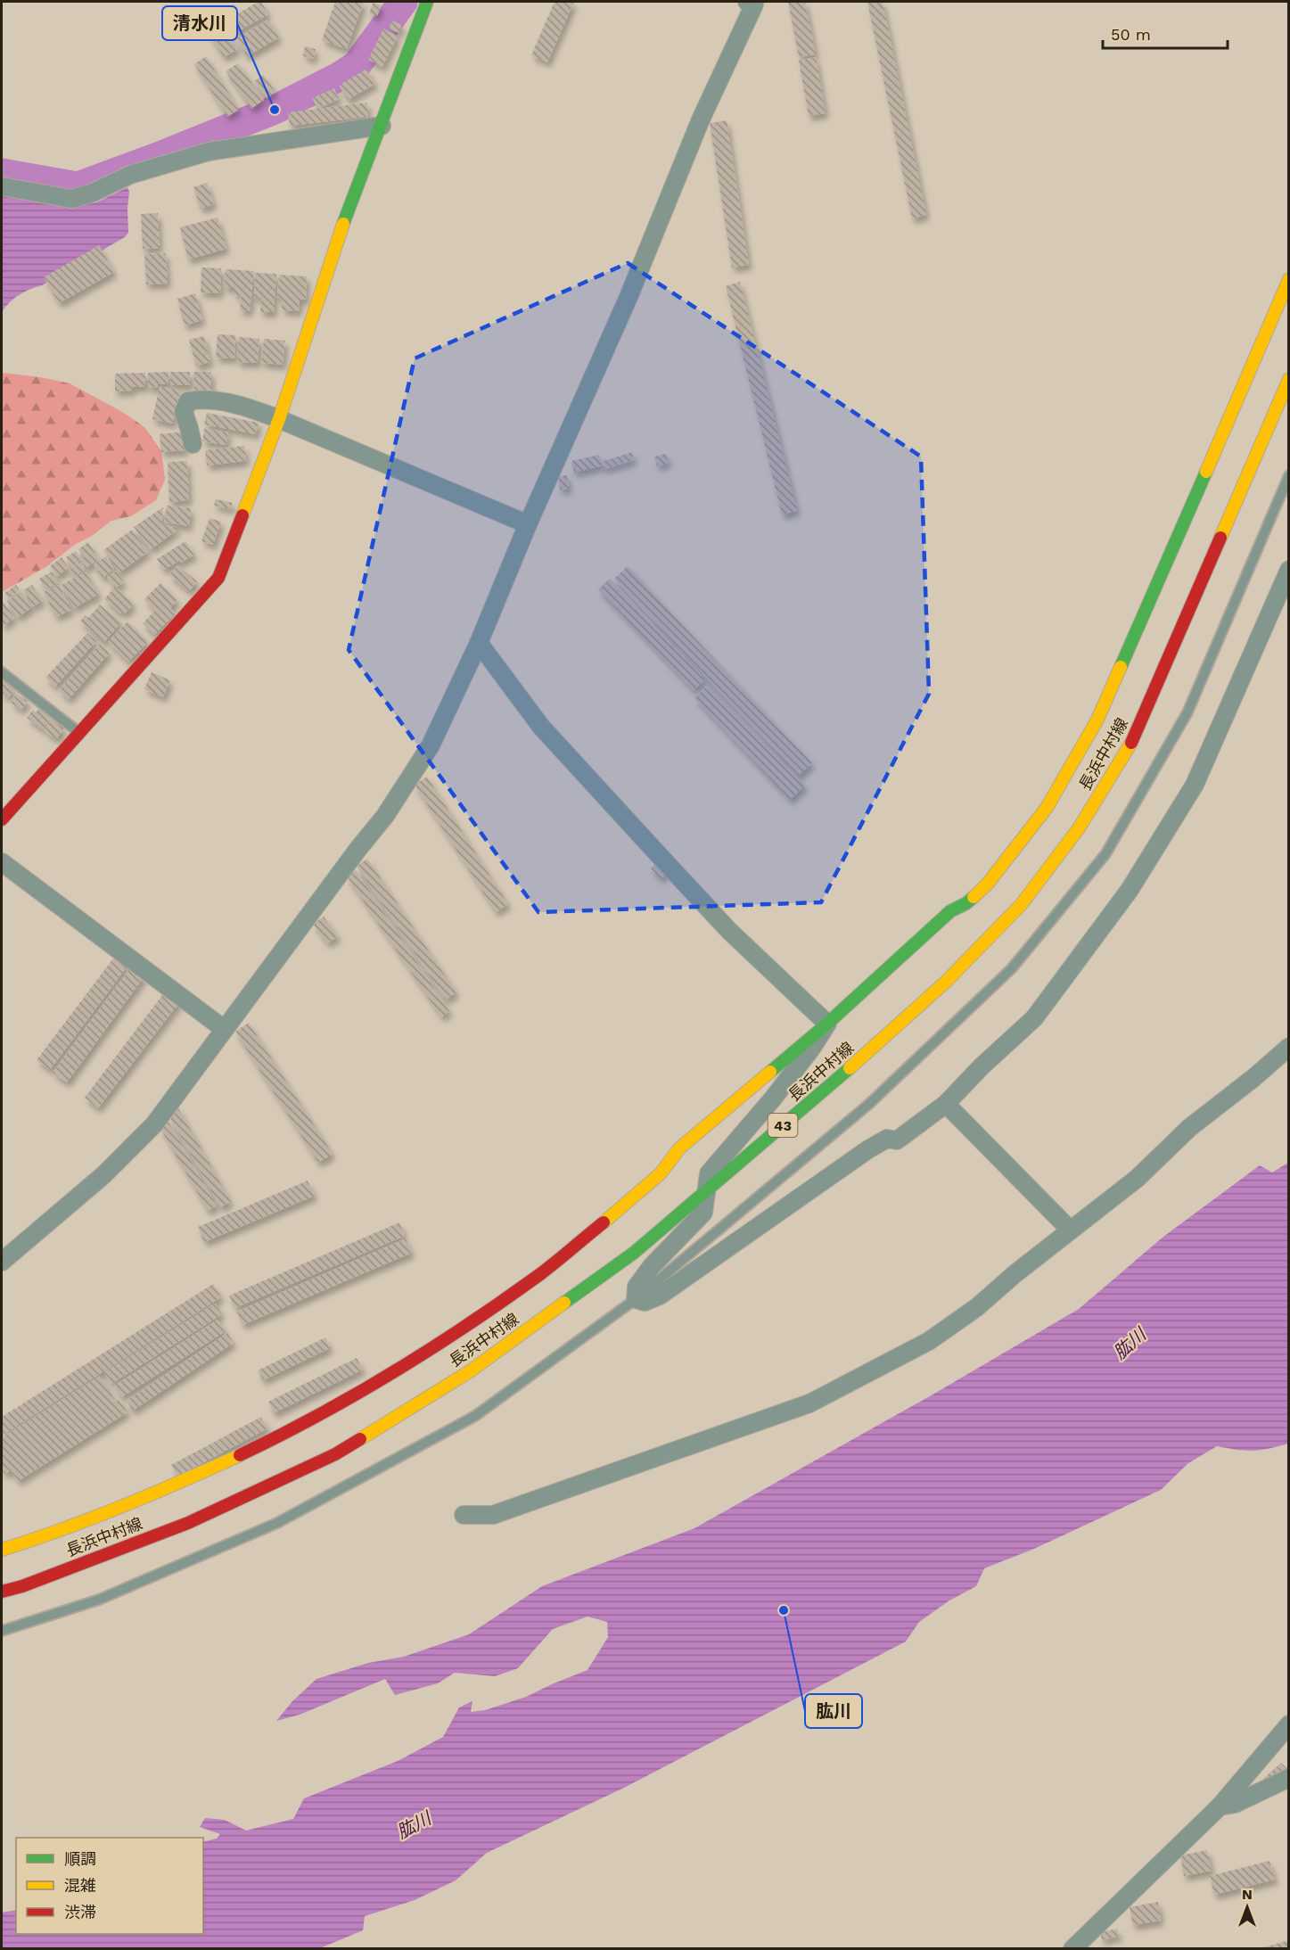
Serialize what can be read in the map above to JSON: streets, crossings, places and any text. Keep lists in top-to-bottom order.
{
  "streets": {
    "street": ["長浜中村線", "43"]
  },
  "water": ["肱川"],
  "places": ["清水川", "肱川"],
  "legend": ["順調", "混雑", "渋滞"],
  "scale_bar": "50 m",
  "north": "top"
}
